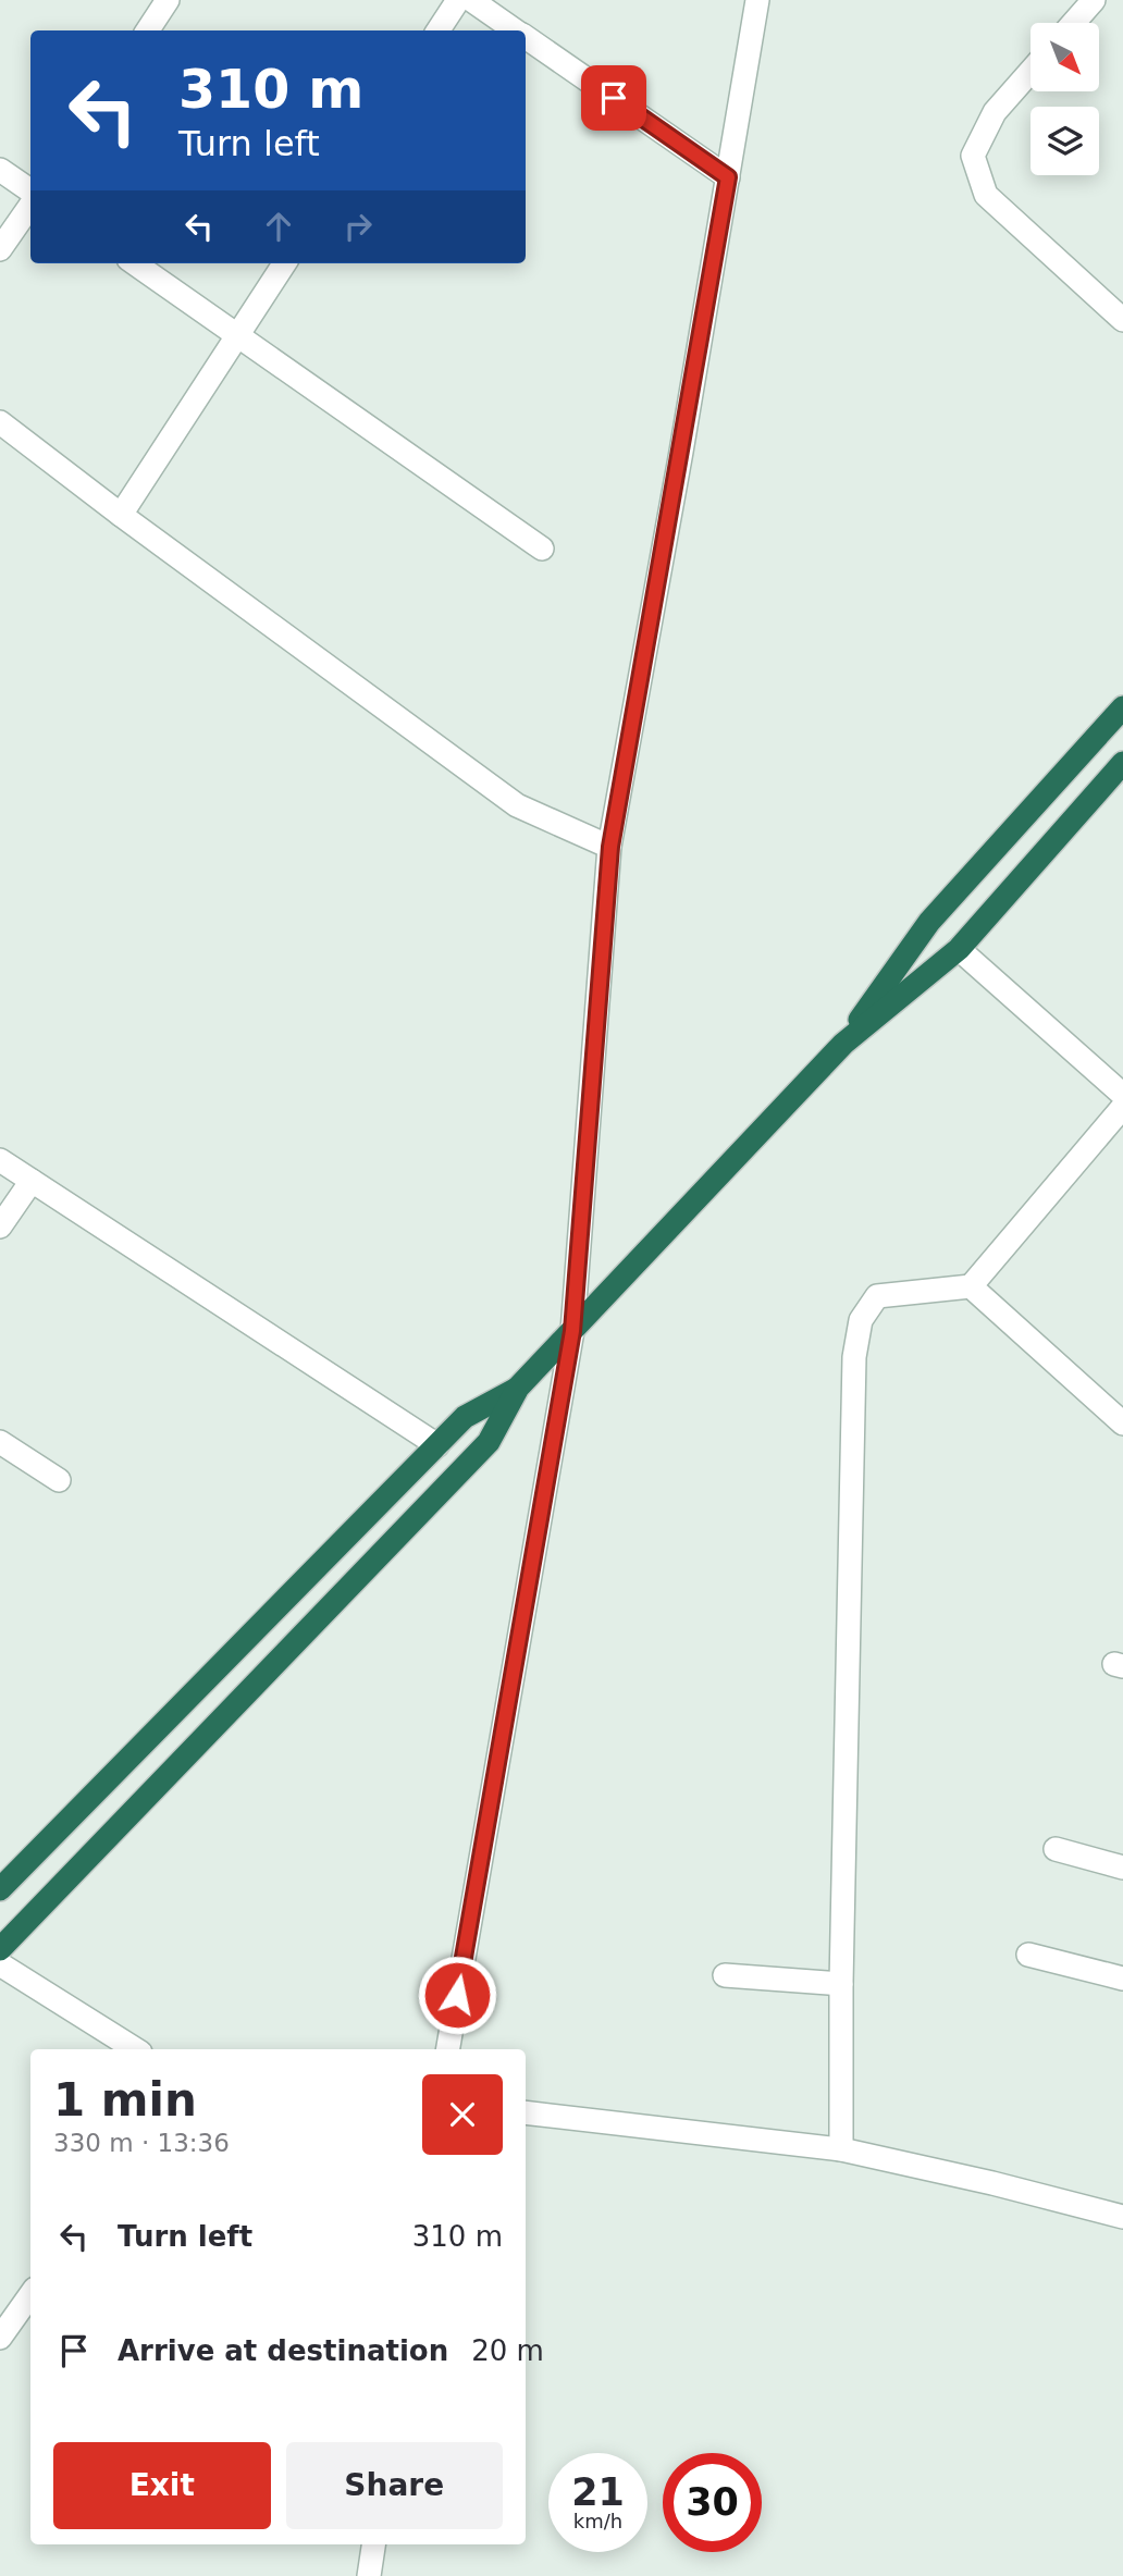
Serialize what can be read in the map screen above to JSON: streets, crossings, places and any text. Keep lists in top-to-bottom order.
{
  "north": "bottom right",
  "page": {
    "turn": ["310 m", "Turn left"],
    "heading": ["1 min", "330 m · 13:36"],
    "list": [
      {
        "name": "Turn left",
        "value": "310 m"
      },
      {
        "name": "Arrive at destination",
        "value": "20 m"
      }
    ],
    "buttons": ["Exit", "Share"],
    "speed": "21 km/h",
    "limit": "30"
  }
}
